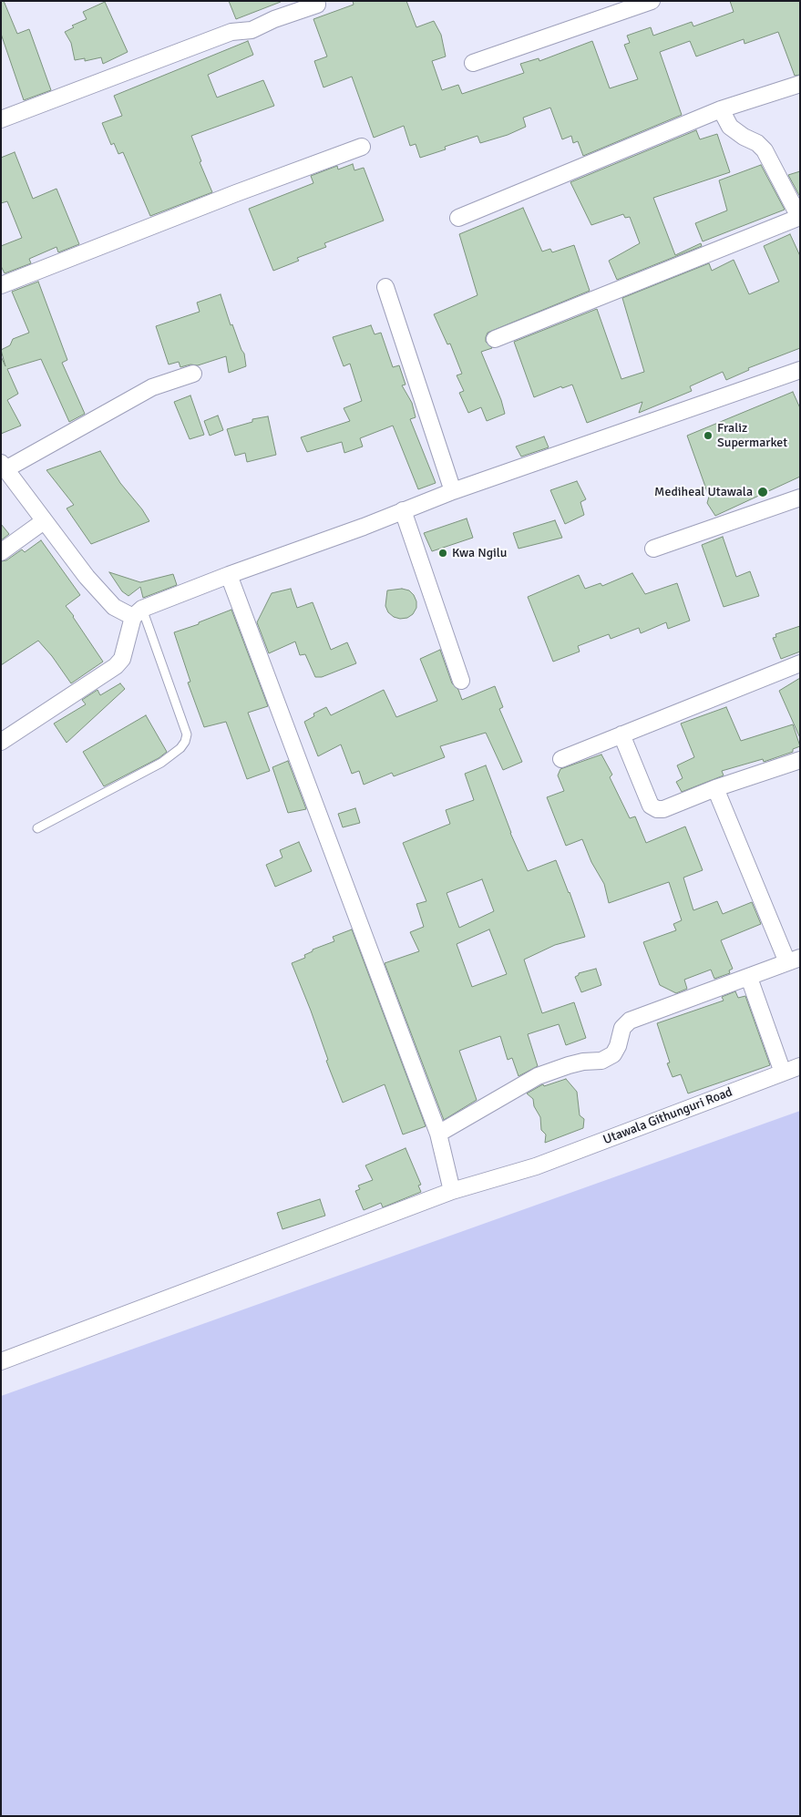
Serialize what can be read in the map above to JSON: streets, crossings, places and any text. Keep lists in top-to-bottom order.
{
  "streets": {
    "street": ["Utawala Githunguri Road"]
  },
  "places": ["Fraliz Supermarket", "Mediheal Utawala", "Kwa Ngilu"]
}
